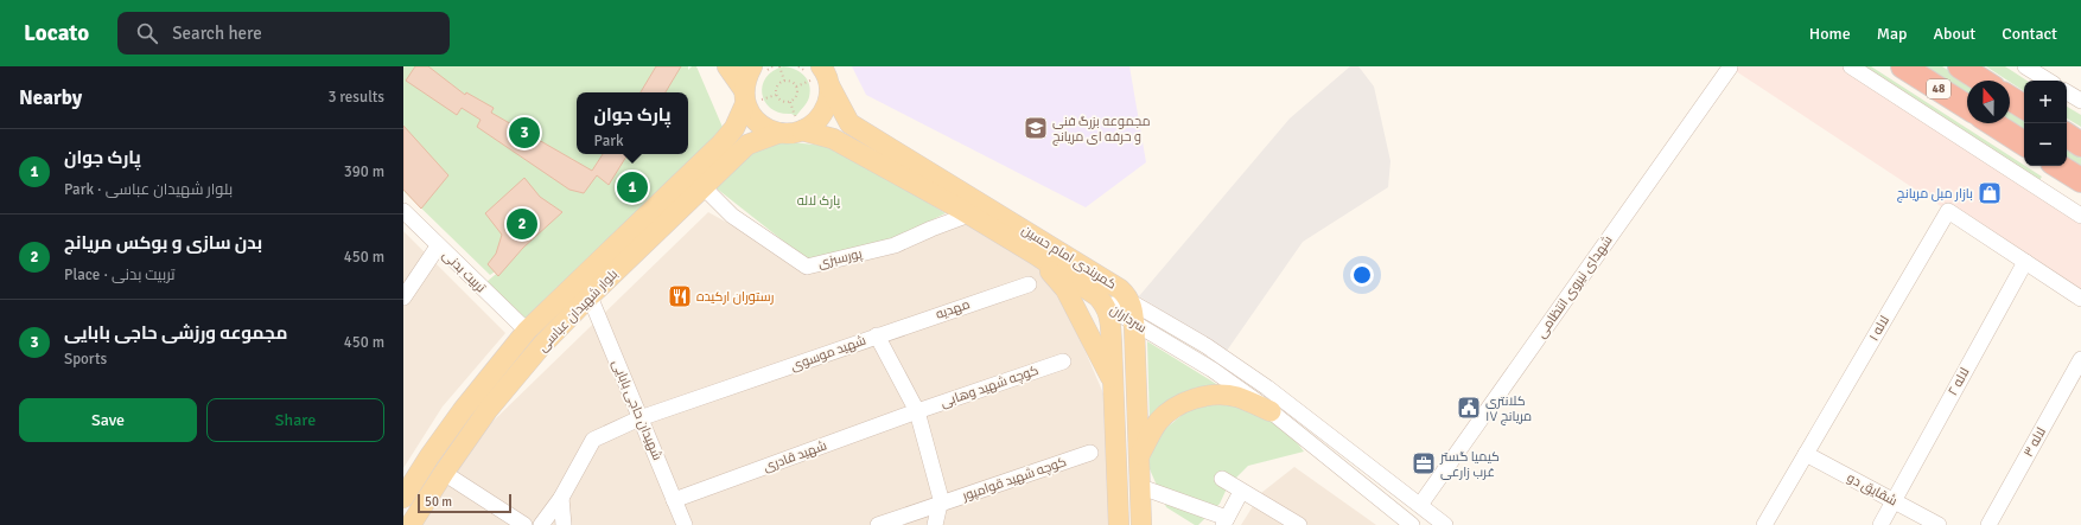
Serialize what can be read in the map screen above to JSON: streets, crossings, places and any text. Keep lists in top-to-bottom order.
{
  "streets": {
    "highway": ["48"],
    "main road": ["کمربندی امام حسین", "بلوار شهیدان عباسی"],
    "street": [
      "پورسبزی",
      "تربیت بدنی",
      "شهدای نیروی انتظامی",
      "مهدیه",
      "سرداران",
      "لاله ۱",
      "شهید موسوی",
      "لاله ۲",
      "کوچه شهید وهابی",
      "شهیدان حاجی بابایی",
      "لاله ۳",
      "شهید قادری",
      "کوچه شهید قوامپور",
      "شقایق دو"
    ]
  },
  "crossings": [
    ["کمربندی امام حسین", "پورسبزی"],
    ["کمربندی امام حسین", "بلوار شهیدان عباسی"],
    ["کمربندی امام حسین", "سرداران"],
    ["پورسبزی", "بلوار شهیدان عباسی"],
    ["تربیت بدنی", "بلوار شهیدان عباسی"],
    ["شهدای نیروی انتظامی", "سرداران"],
    ["مهدیه", "شهید موسوی"],
    ["بلوار شهیدان عباسی", "شهیدان حاجی بابایی"],
    ["لاله ۱", "لاله ۲"],
    ["لاله ۱", "شقایق دو"],
    ["شهید موسوی", "کوچه شهید وهابی"],
    ["شهید موسوی", "شهیدان حاجی بابایی"],
    ["شهید موسوی", "شهید قادری"],
    ["شهید موسوی", "کوچه شهید قوامپور"],
    ["لاله ۲", "شقایق دو"],
    ["کوچه شهید وهابی", "شهید قادری"],
    ["شهیدان حاجی بابایی", "شهید قادری"]
  ],
  "parks": ["پارک لاله"],
  "places": {
    "school or university": ["مجموعه بزرگ فنی و حرفه ای مریانج"],
    "shop": ["بازار مبل مریانج"],
    "restaurant": ["رستوران ارکیده"],
    "public building": ["کلانتری ۱۷ مریانج"],
    "office": ["کیمیا گستر غرب زارعی"]
  },
  "scale_bar": "50 m",
  "north": "top",
  "page": {
    "header": "Locato",
    "search": "Search here",
    "nav": [
      "Home",
      "Map",
      "About",
      "Contact"
    ],
    "heading": ["Nearby", "3 results"],
    "map_buttons": ["+", "−"],
    "popup": ["پارک جوان", "Park"],
    "pins": ["3", "1", "2"],
    "list": [
      {
        "mark": "1",
        "name": "پارک جوان",
        "note": "Park · بلوار شهیدان عباسی",
        "value": "390 m"
      },
      {
        "mark": "2",
        "name": "بدن سازی و بوکس مریانج",
        "note": "Place · تربیت بدنی",
        "value": "450 m"
      },
      {
        "mark": "3",
        "name": "مجموعه ورزشی حاجی بابایی",
        "note": "Sports",
        "value": "450 m"
      }
    ],
    "buttons": ["Save", "Share"],
    "scale": "50 m"
  }
}
